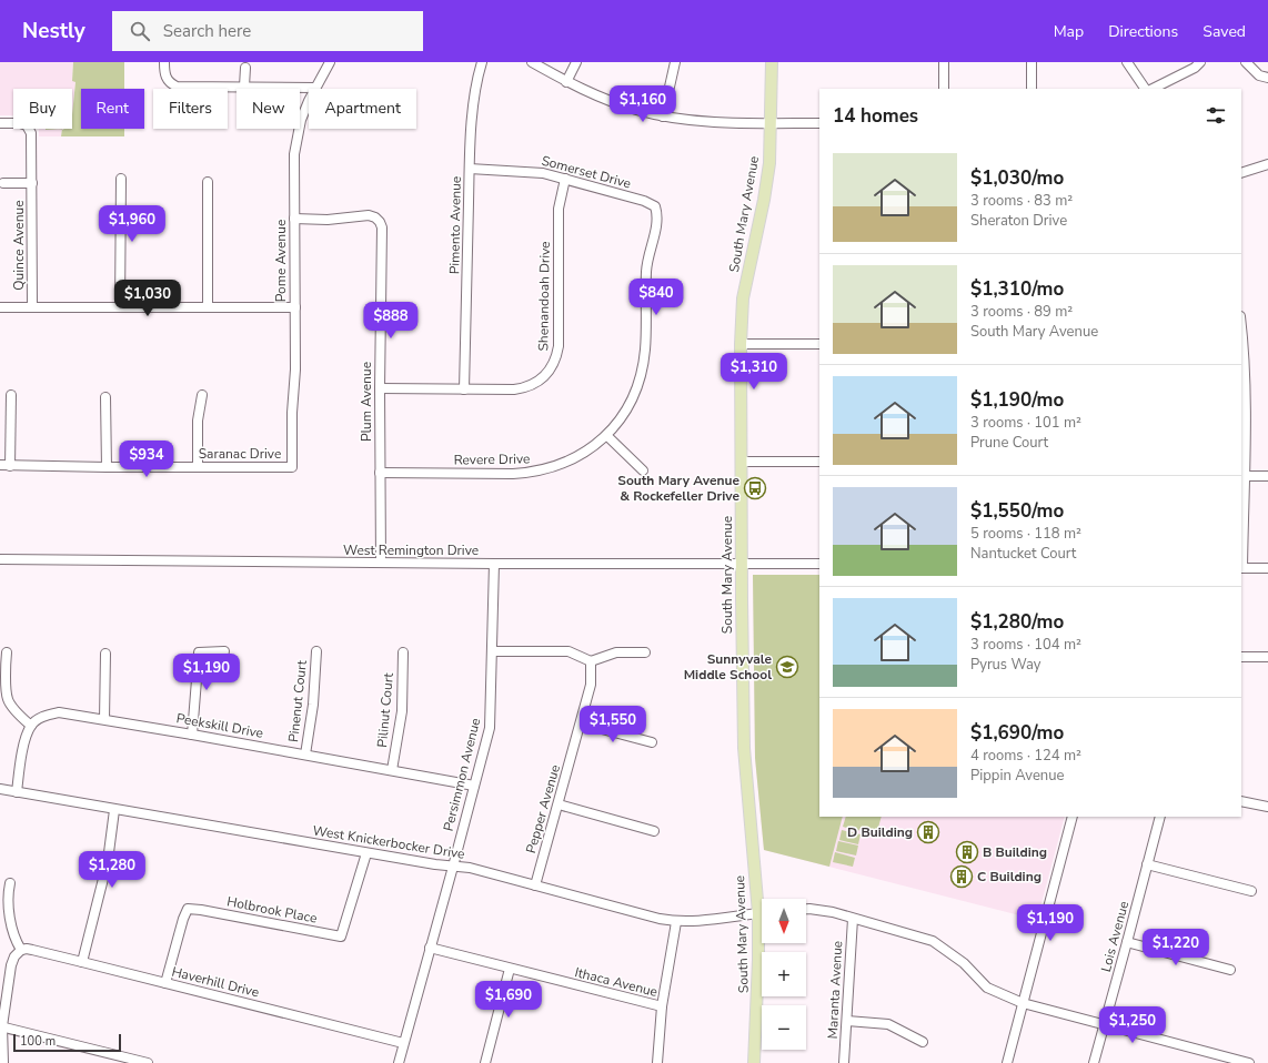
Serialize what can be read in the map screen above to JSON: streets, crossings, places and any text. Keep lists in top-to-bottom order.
{
  "streets": {
    "main road": ["South Mary Avenue"],
    "street": [
      "Somerset Drive",
      "Pimento Avenue",
      "Quince Avenue",
      "Pome Avenue",
      "Shenandoah Drive",
      "Plum Avenue",
      "Saranac Drive",
      "Revere Drive",
      "West Remington Drive",
      "Pinenut Court",
      "Pilinut Court",
      "Peekskill Drive",
      "Persimmon Avenue",
      "Pepper Avenue",
      "West Knickerbocker Drive",
      "Holbrook Place",
      "Lois Avenue",
      "Haverhill Drive",
      "Ithaca Avenue",
      "Maranta Avenue"
    ]
  },
  "crossings": [
    ["Somerset Drive", "Pimento Avenue"],
    ["Somerset Drive", "Shenandoah Drive"],
    ["Somerset Drive", "Revere Drive"],
    ["South Mary Avenue", "West Remington Drive"],
    ["Pimento Avenue", "Shenandoah Drive"],
    ["Pome Avenue", "Plum Avenue"],
    ["Pome Avenue", "Saranac Drive"],
    ["Shenandoah Drive", "Plum Avenue"],
    ["Plum Avenue", "Revere Drive"],
    ["Plum Avenue", "West Remington Drive"],
    ["West Remington Drive", "Persimmon Avenue"],
    ["Pinenut Court", "Peekskill Drive"],
    ["Pilinut Court", "Peekskill Drive"],
    ["Peekskill Drive", "Persimmon Avenue"],
    ["Persimmon Avenue", "West Knickerbocker Drive"],
    ["Persimmon Avenue", "Haverhill Drive"],
    ["Persimmon Avenue", "Ithaca Avenue"],
    ["Pepper Avenue", "West Knickerbocker Drive"],
    ["West Knickerbocker Drive", "Holbrook Place"],
    ["West Knickerbocker Drive", "Ithaca Avenue"],
    ["Holbrook Place", "Haverhill Drive"]
  ],
  "places": {
    "bus stop": ["South Mary Avenue & Rockefeller Drive"],
    "school or university": ["Sunnyvale Middle School"],
    "building": ["D Building", "B Building", "C Building"]
  },
  "scale_bar": "100 m",
  "north": "bottom",
  "page": {
    "header": "Nestly",
    "search": "Search here",
    "nav": ["Map", "Directions", "Saved"],
    "price": [
      "$1,160",
      "$1,960",
      "$840",
      "$1,030",
      "$888",
      "$1,310",
      "$934",
      "$1,190",
      "$1,550",
      "$1,280",
      "$1,190",
      "$1,220",
      "$1,690",
      "$1,250"
    ],
    "chip": [
      "Buy",
      "Rent",
      "Filters",
      "New",
      "Apartment"
    ],
    "heading": "14 homes",
    "list": [
      {
        "name": "$1,030/mo",
        "note": "3 rooms · 83 m² · Sheraton Drive"
      },
      {
        "name": "$1,310/mo",
        "note": "3 rooms · 89 m² · South Mary Avenue"
      },
      {
        "name": "$1,190/mo",
        "note": "3 rooms · 101 m² · Prune Court"
      },
      {
        "name": "$1,550/mo",
        "note": "5 rooms · 118 m² · Nantucket Court"
      },
      {
        "name": "$1,280/mo",
        "note": "3 rooms · 104 m² · Pyrus Way"
      },
      {
        "name": "$1,690/mo",
        "note": "4 rooms · 124 m² · Pippin Avenue"
      }
    ],
    "map_buttons": ["+", "−"],
    "scale": "100 m"
  }
}
